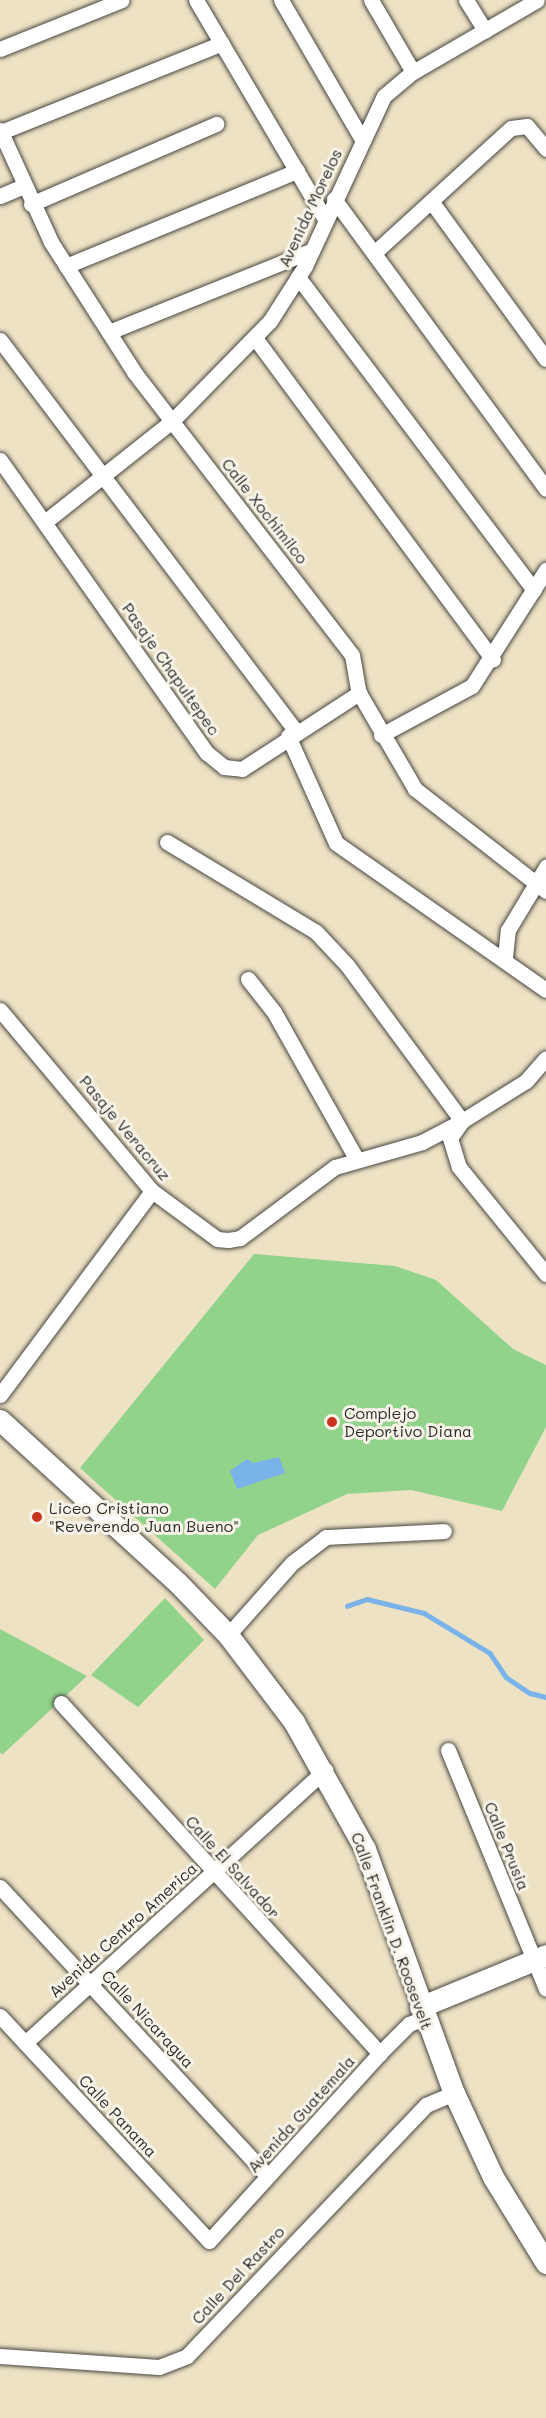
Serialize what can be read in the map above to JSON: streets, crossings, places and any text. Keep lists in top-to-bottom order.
{
  "streets": {
    "main road": ["Calle Franklin D. Roosevelt"],
    "street": [
      "Avenida Morelos",
      "Calle Xochimilco",
      "Pasaje Chapultepec",
      "Pasaje Veracruz",
      "Calle Prusia",
      "Calle El Salvador",
      "Avenida Centro America",
      "Calle Nicaragua",
      "Avenida Guatemala",
      "Calle Panama",
      "Calle Del Rastro"
    ]
  },
  "crossings": [
    ["Avenida Morelos", "Calle Xochimilco"],
    ["Avenida Morelos", "Pasaje Chapultepec"],
    ["Calle Xochimilco", "Pasaje Chapultepec"],
    ["Calle El Salvador", "Avenida Centro America"],
    ["Calle El Salvador", "Avenida Guatemala"],
    ["Avenida Centro America", "Calle Franklin D. Roosevelt"],
    ["Avenida Centro America", "Calle Nicaragua"],
    ["Avenida Centro America", "Calle Panama"],
    ["Calle Franklin D. Roosevelt", "Avenida Guatemala"],
    ["Calle Franklin D. Roosevelt", "Calle Del Rastro"],
    ["Calle Nicaragua", "Avenida Guatemala"],
    ["Avenida Guatemala", "Calle Panama"]
  ],
  "places": ["Complejo Deportivo Diana", "Liceo Cristiano \"Reverendo Juan Bueno\""]
}
